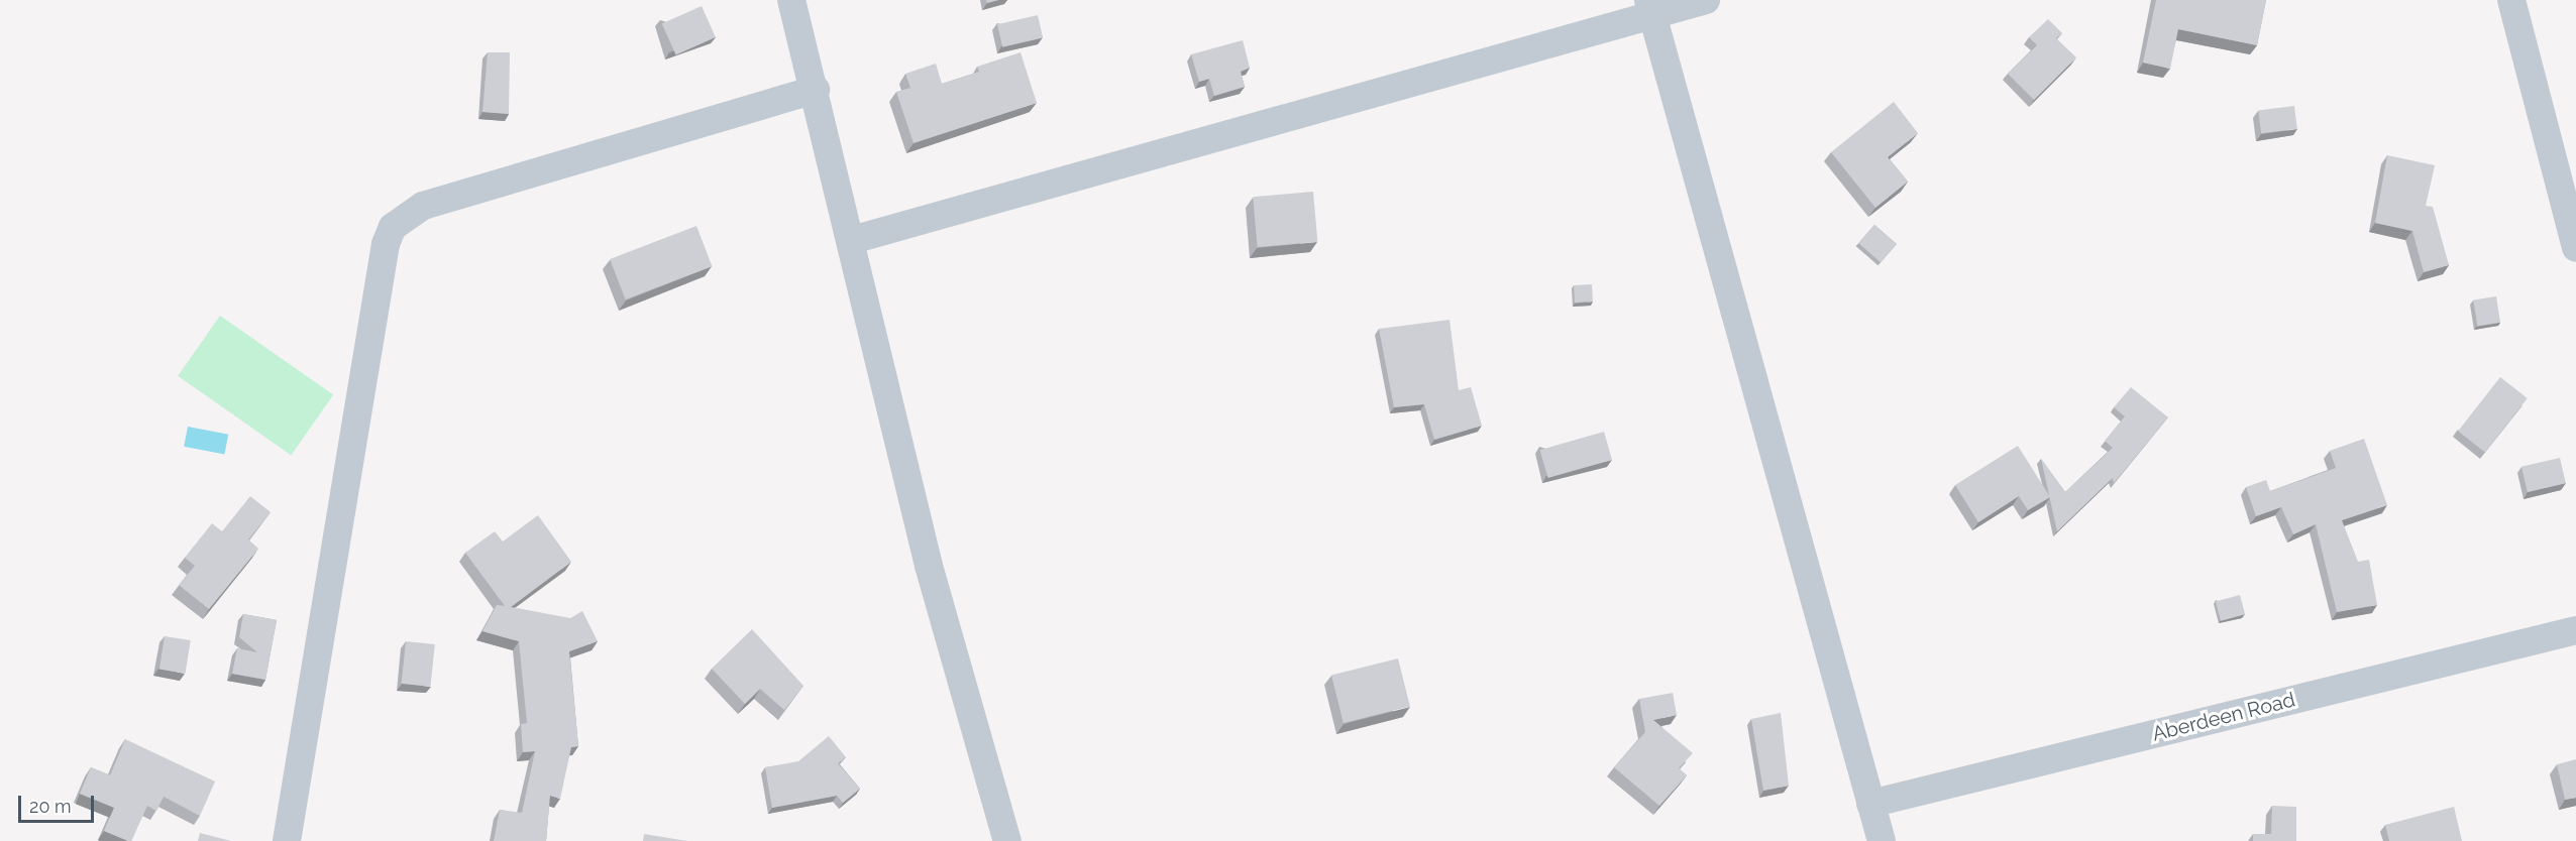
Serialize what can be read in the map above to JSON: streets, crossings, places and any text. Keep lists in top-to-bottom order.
{
  "streets": {
    "street": ["Aberdeen Road"]
  },
  "scale_bar": "20 m"
}
